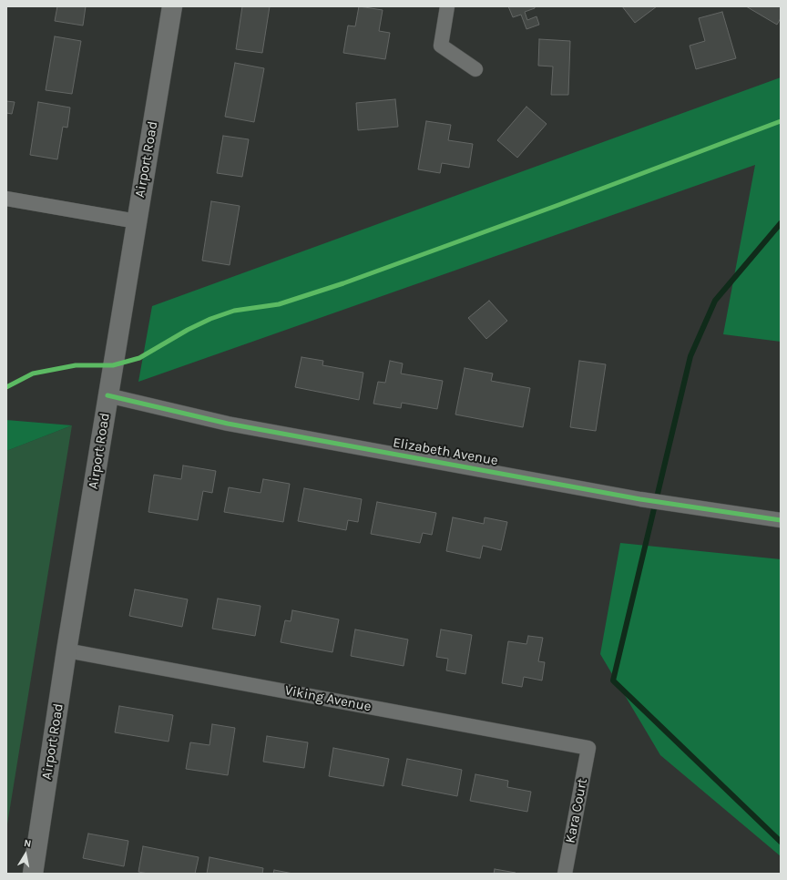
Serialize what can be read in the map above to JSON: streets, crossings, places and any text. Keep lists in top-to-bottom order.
{
  "streets": {
    "main road": ["Airport Road"],
    "street": ["Elizabeth Avenue", "Viking Avenue", "Kara Court"]
  },
  "crossings": [
    ["Airport Road", "Elizabeth Avenue"],
    ["Airport Road", "Viking Avenue"],
    ["Viking Avenue", "Kara Court"]
  ],
  "north": "top"
}
